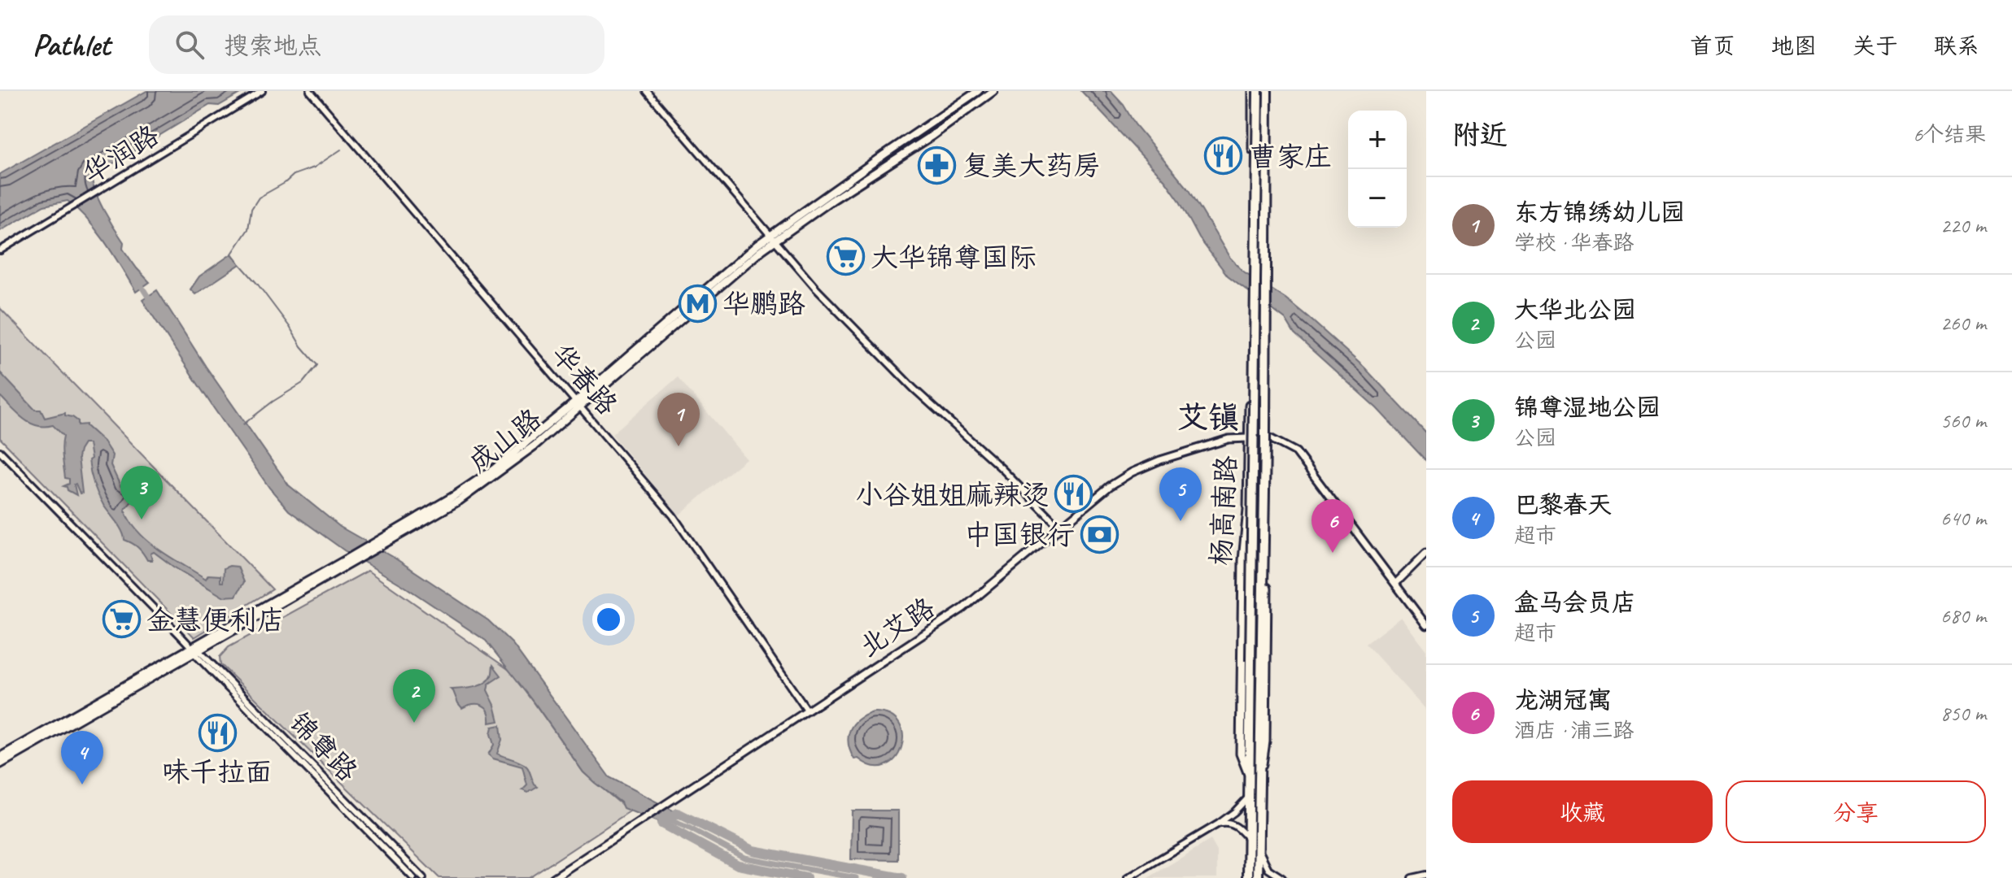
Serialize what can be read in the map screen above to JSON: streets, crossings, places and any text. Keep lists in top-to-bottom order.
{
  "streets": {
    "highway": ["杨高南路"],
    "main road": ["成山路"],
    "street": [
      "华润路",
      "华春路",
      "北艾路",
      "锦尊路"
    ]
  },
  "crossings": [
    ["华春路", "成山路"],
    ["华春路", "北艾路"],
    ["成山路", "锦尊路"],
    ["杨高南路", "北艾路"]
  ],
  "districts": ["艾镇"],
  "places": {
    "restaurant": ["曹家庄", "小谷姐姐麻辣烫", "味千拉面"],
    "pharmacy": ["复美大药房"],
    "supermarket": ["大华锦尊国际", "金慧便利店"],
    "metro station": ["华鹏路"],
    "bank": ["中国银行"]
  },
  "page": {
    "header": "Pathlet",
    "search": "搜索地点",
    "nav": [
      "首页",
      "地图",
      "关于",
      "联系"
    ],
    "heading": ["附近", "6个结果"],
    "map_buttons": ["+", "−"],
    "list": [
      {
        "mark": "1",
        "name": "东方锦绣幼儿园",
        "note": "学校 · 华春路",
        "value": "220 m"
      },
      {
        "mark": "2",
        "name": "大华北公园",
        "note": "公园",
        "value": "260 m"
      },
      {
        "mark": "3",
        "name": "锦尊湿地公园",
        "note": "公园",
        "value": "560 m"
      },
      {
        "mark": "4",
        "name": "巴黎春天",
        "note": "超市",
        "value": "640 m"
      },
      {
        "mark": "5",
        "name": "盒马会员店",
        "note": "超市",
        "value": "680 m"
      },
      {
        "mark": "6",
        "name": "龙湖冠寓",
        "note": "酒店 · 浦三路",
        "value": "850 m"
      }
    ],
    "pins": [
      "1",
      "3",
      "5",
      "6",
      "2",
      "4"
    ],
    "buttons": ["收藏", "分享"]
  }
}
